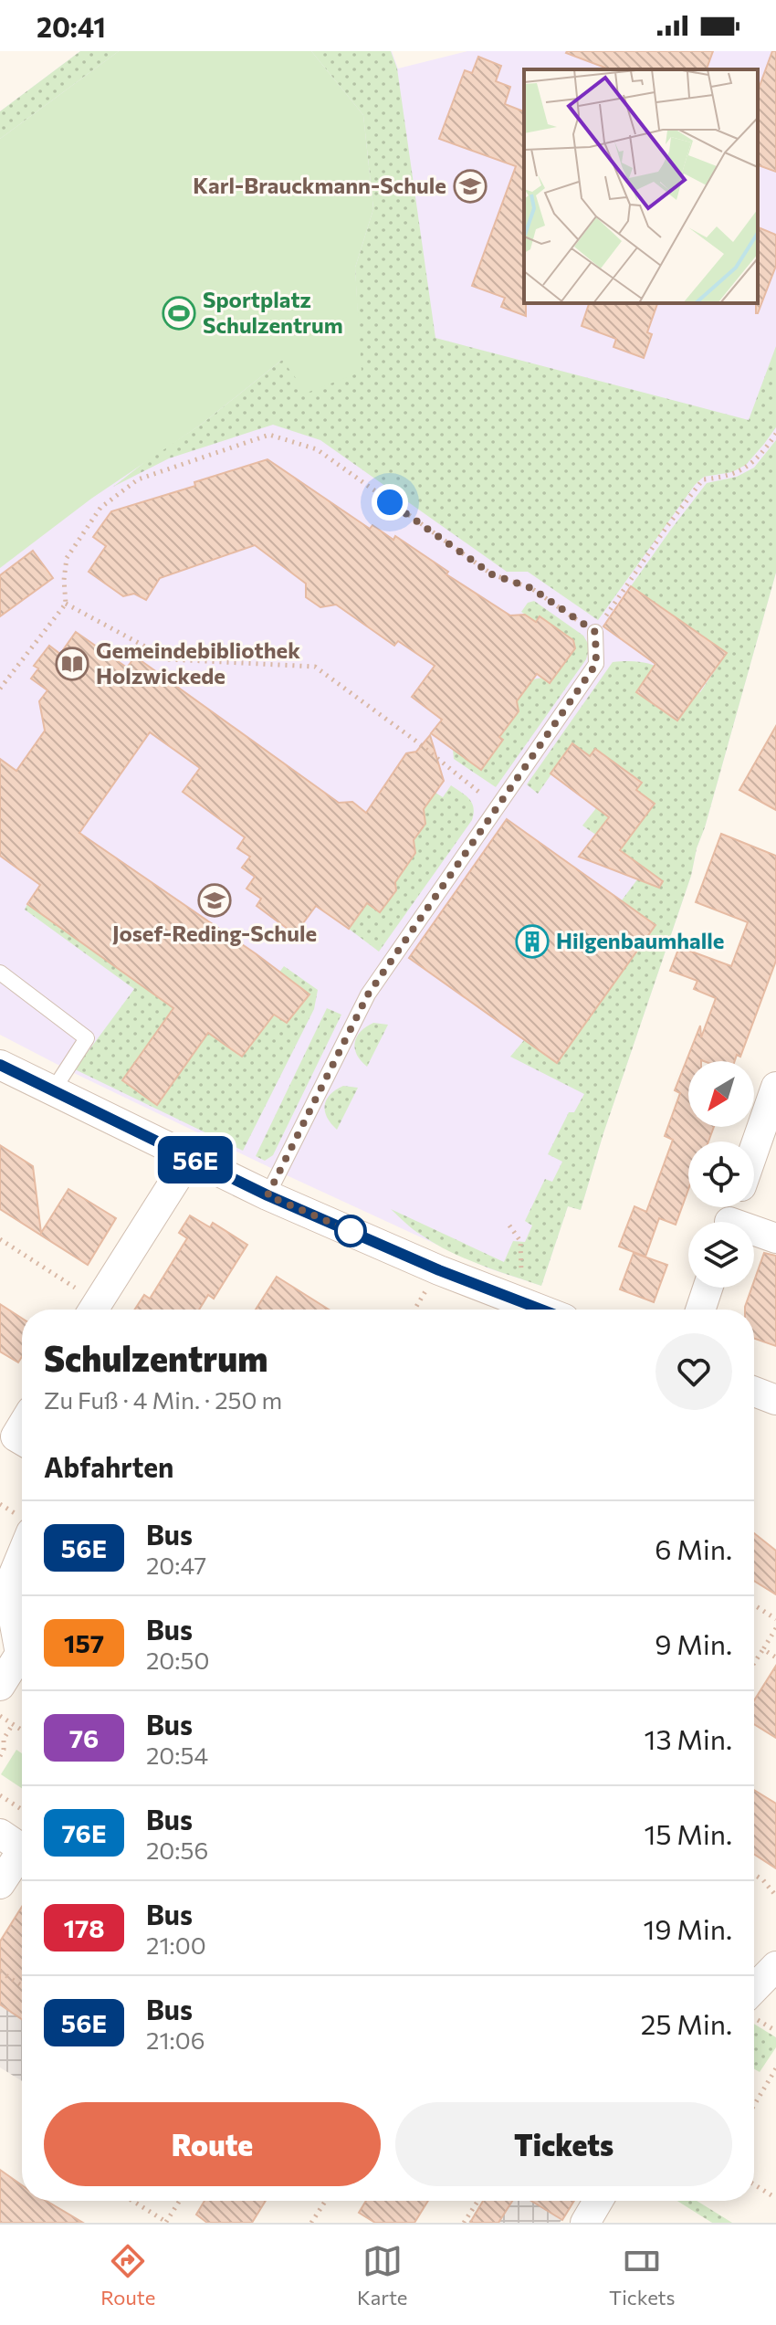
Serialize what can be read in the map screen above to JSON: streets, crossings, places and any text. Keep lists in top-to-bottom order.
{
  "places": {
    "school or university": ["Karl-Brauckmann-Schule", "Josef-Reding-Schule"],
    "sports": ["Sportplatz Schulzentrum"],
    "library": ["Gemeindebibliothek Holzwickede"],
    "building": ["Hilgenbaumhalle"]
  },
  "lines": ["bus line 56E"],
  "north": "bottom left",
  "page": {
    "status": "20:41",
    "on_map": "56E",
    "heading": [
      ["Schulzentrum", "Zu Fuß · 4 Min. · 250 m"],
      "Abfahrten"
    ],
    "list": [
      {
        "mark": "56E",
        "name": "Bus",
        "note": "20:47",
        "value": "6 Min."
      },
      {
        "mark": "157",
        "name": "Bus",
        "note": "20:50",
        "value": "9 Min."
      },
      {
        "mark": "76",
        "name": "Bus",
        "note": "20:54",
        "value": "13 Min."
      },
      {
        "mark": "76E",
        "name": "Bus",
        "note": "20:56",
        "value": "15 Min."
      },
      {
        "mark": "178",
        "name": "Bus",
        "note": "21:00",
        "value": "19 Min."
      },
      {
        "mark": "56E",
        "name": "Bus",
        "note": "21:06",
        "value": "25 Min."
      }
    ],
    "buttons": ["Route", "Tickets"],
    "tabs": ["Route", "Karte", "Tickets"]
  }
}
